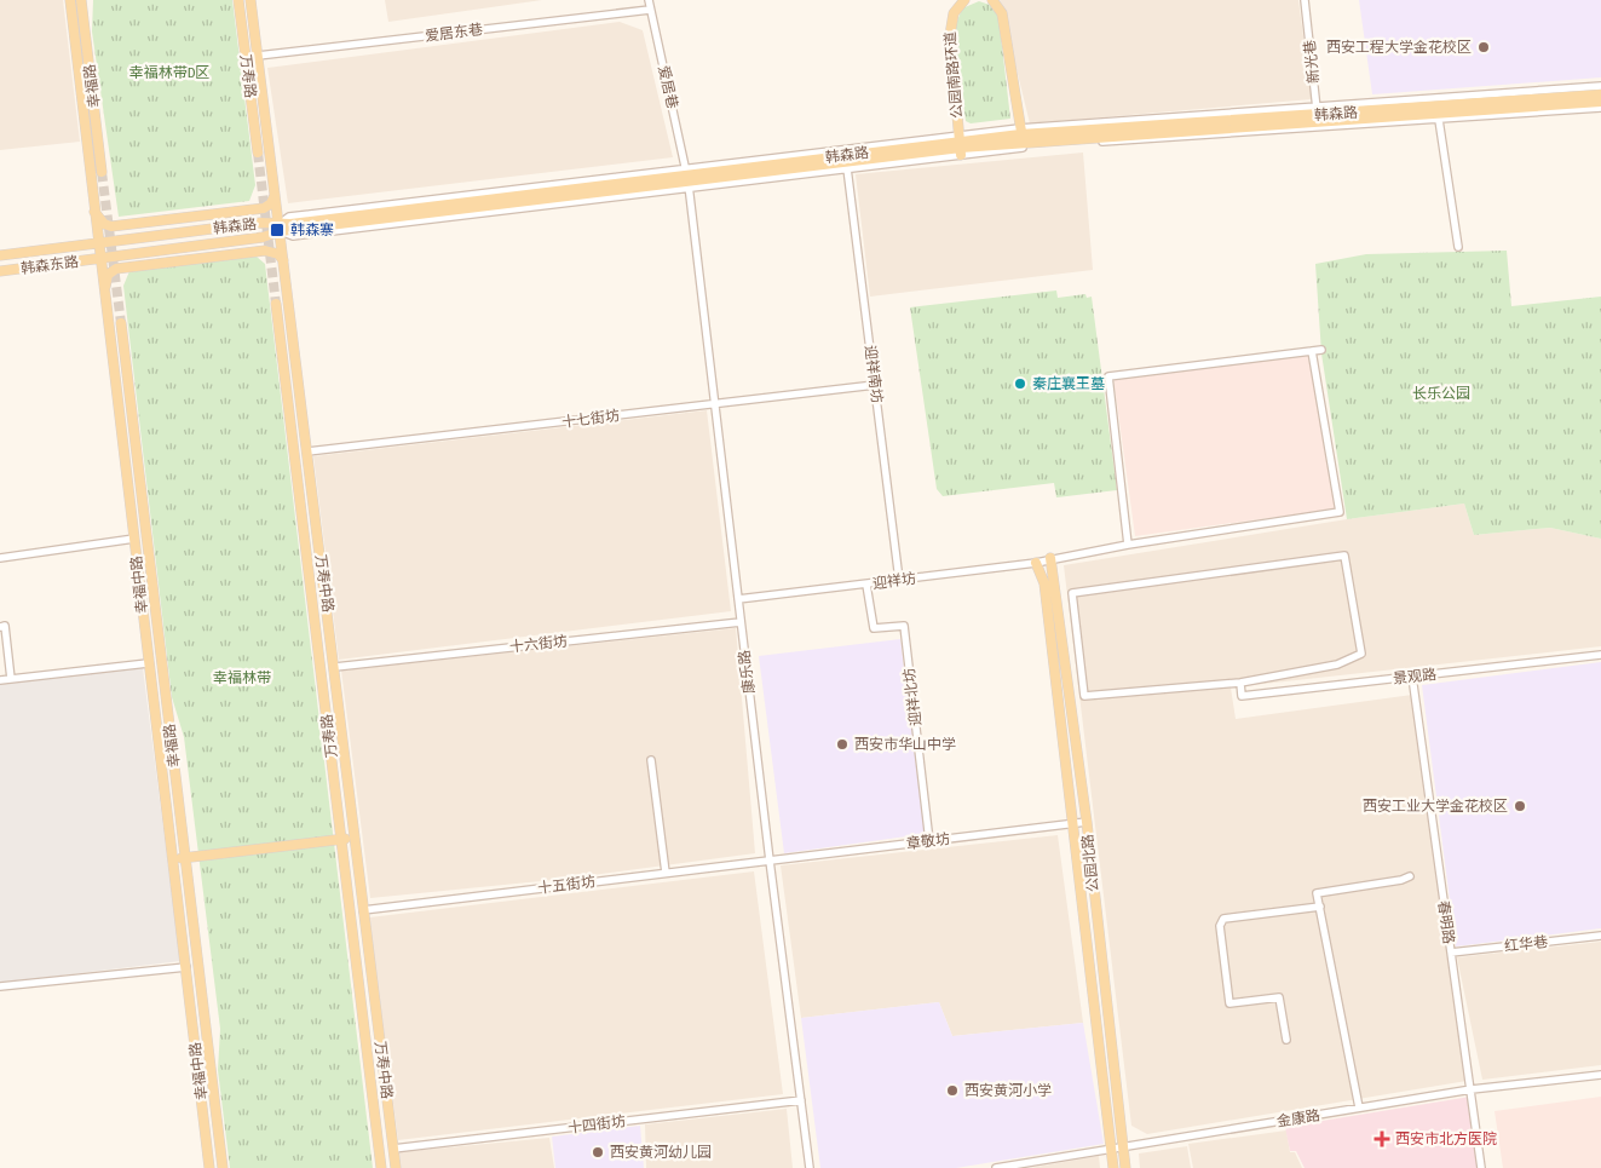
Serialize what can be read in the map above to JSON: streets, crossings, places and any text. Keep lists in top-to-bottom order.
{
  "streets": {
    "main road": [
      "公园南路环道",
      "万寿路",
      "幸福路",
      "韩森路",
      "韩森东路",
      "万寿中路",
      "幸福中路",
      "公园北路"
    ],
    "street": [
      "爱居东巷",
      "新光巷",
      "爱居巷",
      "迎祥南坊",
      "十七街坊",
      "迎祥坊",
      "十六街坊",
      "康乐路",
      "景观路",
      "迎祥北坊",
      "章敬坊",
      "十五街坊",
      "春明路",
      "红华巷",
      "金康路",
      "十四街坊"
    ]
  },
  "crossings": [
    ["爱居东巷", "爱居巷"],
    ["爱居东巷", "万寿中路"],
    ["新光巷", "韩森路"],
    ["公园南路环道", "韩森路"],
    ["爱居巷", "韩森路"],
    ["爱居巷", "康乐路"],
    ["韩森路", "韩森东路"],
    ["韩森路", "万寿中路"],
    ["韩森路", "幸福中路"],
    ["韩森路", "康乐路"],
    ["韩森东路", "幸福中路"],
    ["迎祥南坊", "十七街坊"],
    ["迎祥南坊", "迎祥坊"],
    ["十七街坊", "万寿中路"],
    ["十七街坊", "康乐路"],
    ["迎祥坊", "康乐路"],
    ["迎祥坊", "迎祥北坊"],
    ["迎祥坊", "公园北路"],
    ["万寿中路", "十六街坊"],
    ["万寿中路", "十五街坊"],
    ["万寿中路", "十四街坊"],
    ["十六街坊", "康乐路"],
    ["康乐路", "章敬坊"],
    ["康乐路", "十五街坊"],
    ["康乐路", "十四街坊"],
    ["景观路", "春明路"],
    ["迎祥北坊", "章敬坊"],
    ["章敬坊", "公园北路"],
    ["章敬坊", "十五街坊"],
    ["公园北路", "金康路"],
    ["春明路", "红华巷"],
    ["春明路", "金康路"]
  ],
  "parks": ["幸福林带D区", "长乐公园", "幸福林带"],
  "places": {
    "other": [
      "西安工程大学金花校区",
      "秦庄襄王墓",
      "西安市华山中学",
      "西安工业大学金花校区",
      "西安黄河小学",
      "西安黄河幼儿园"
    ],
    "transit": ["韩森寨"],
    "health": ["西安市北方医院"]
  }
}
